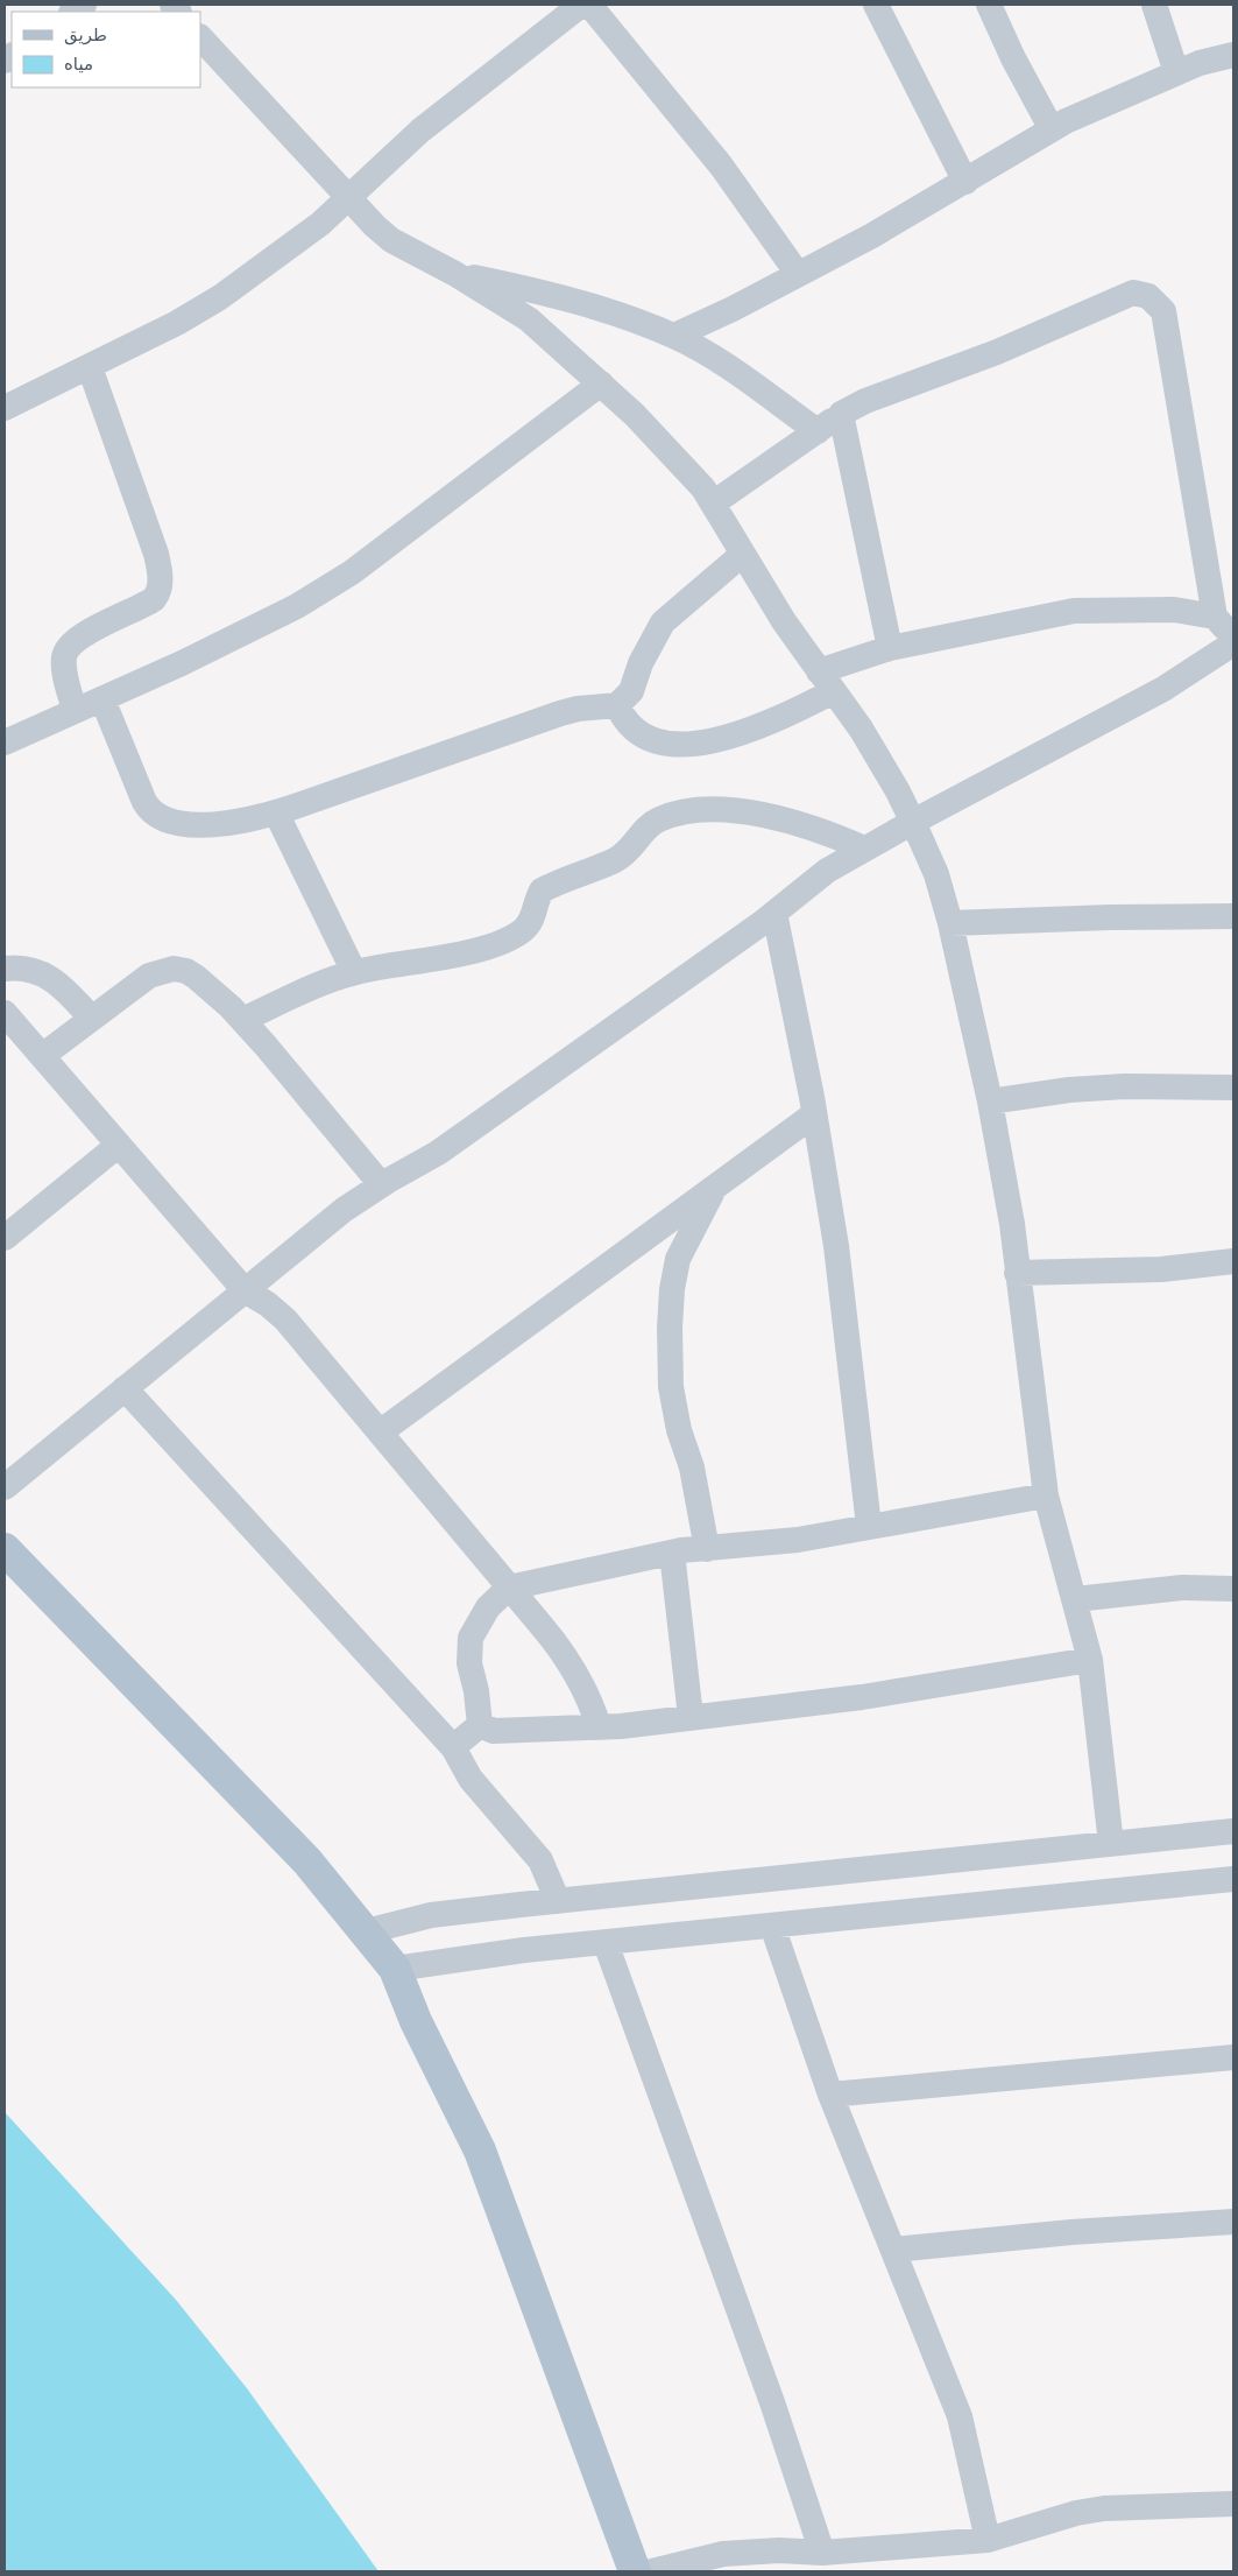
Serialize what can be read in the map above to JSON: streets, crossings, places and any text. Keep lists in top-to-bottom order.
{
  "legend": ["طريق", "مياه"]
}
